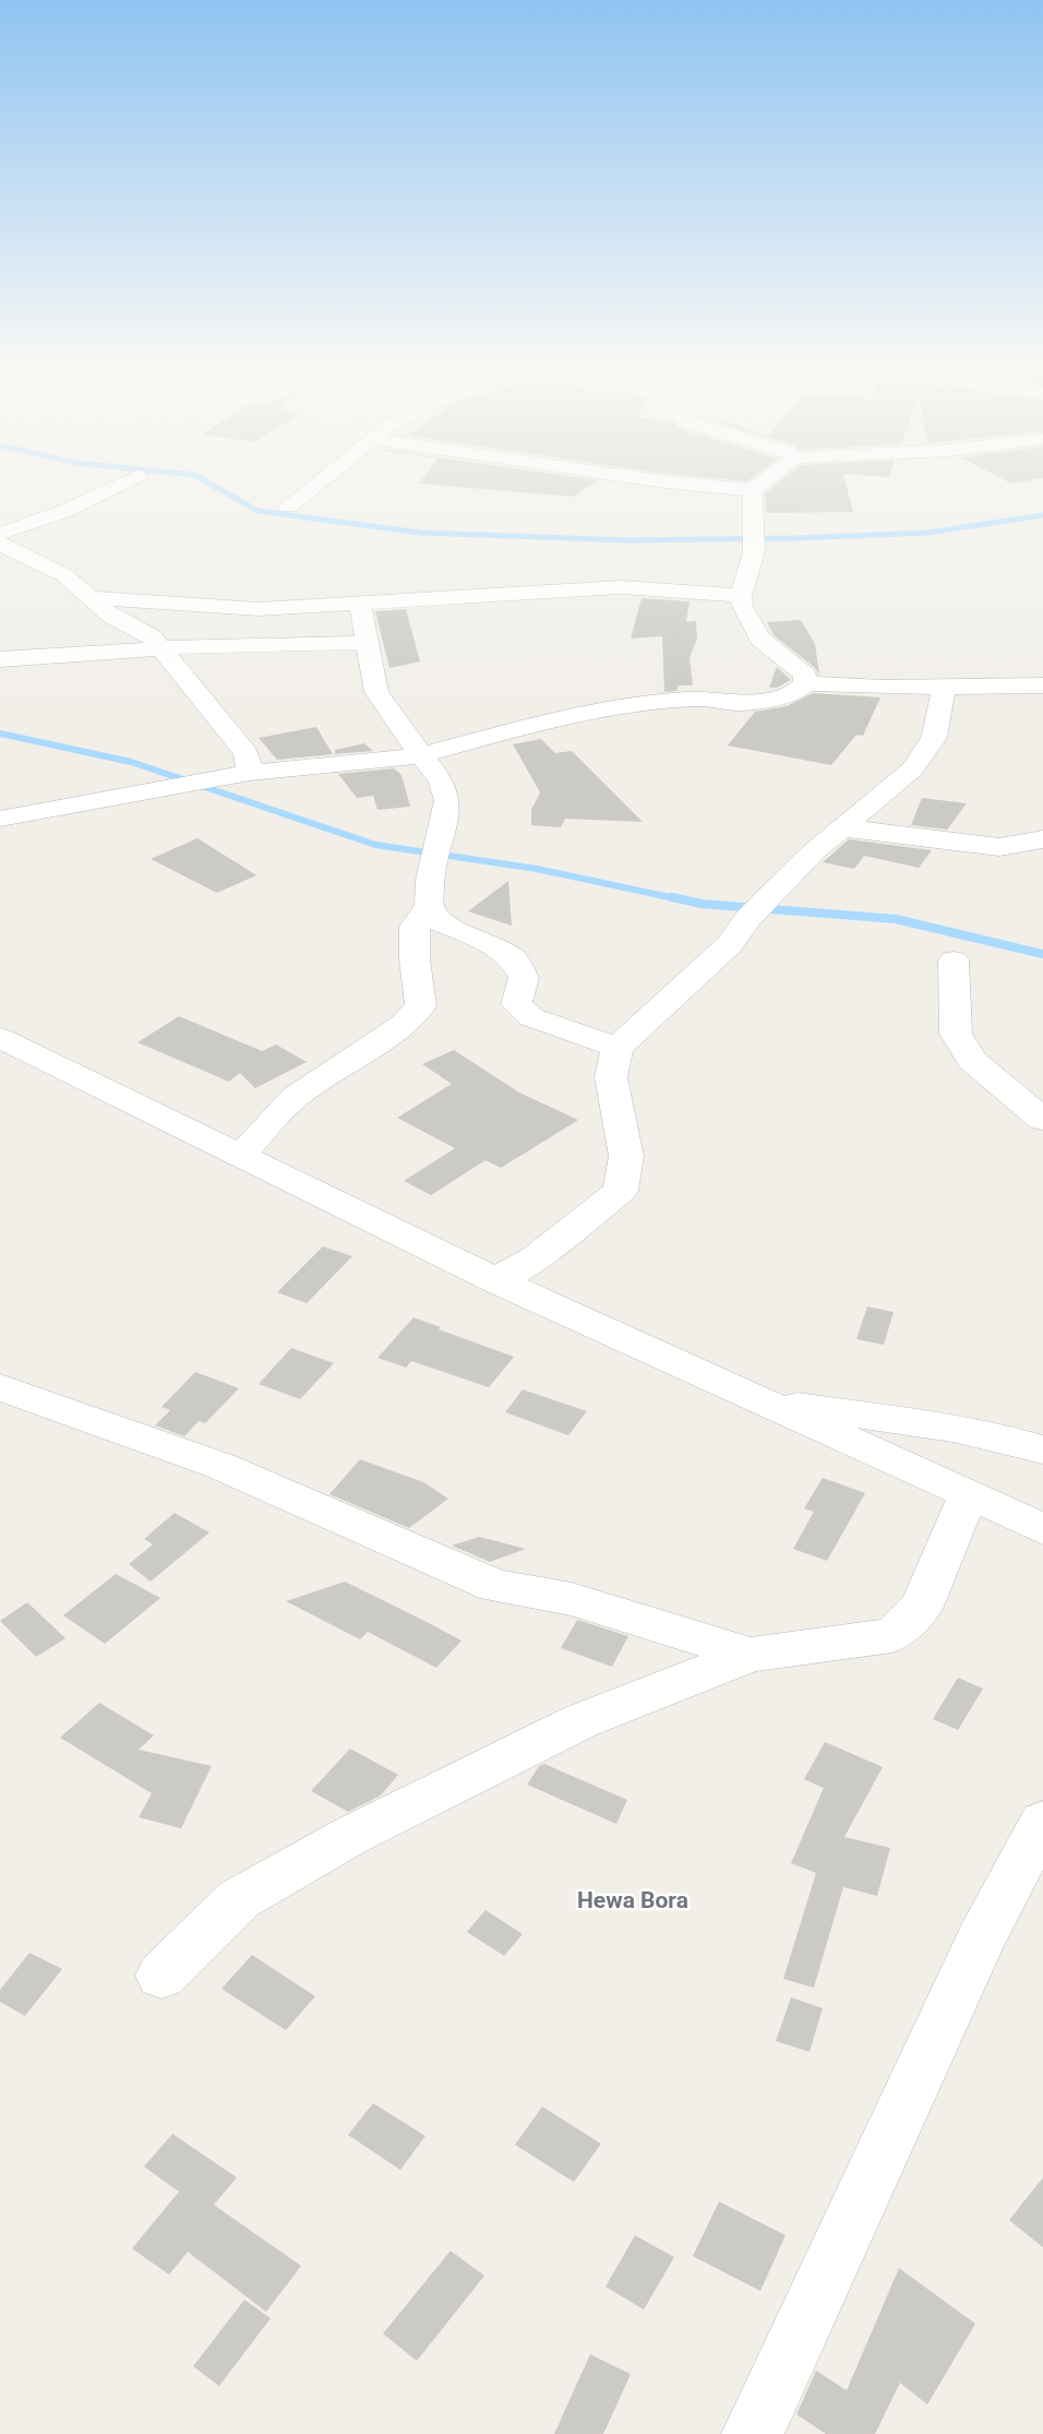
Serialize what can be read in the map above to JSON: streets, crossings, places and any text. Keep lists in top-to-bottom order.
{
  "districts": ["Hewa Bora"]
}
